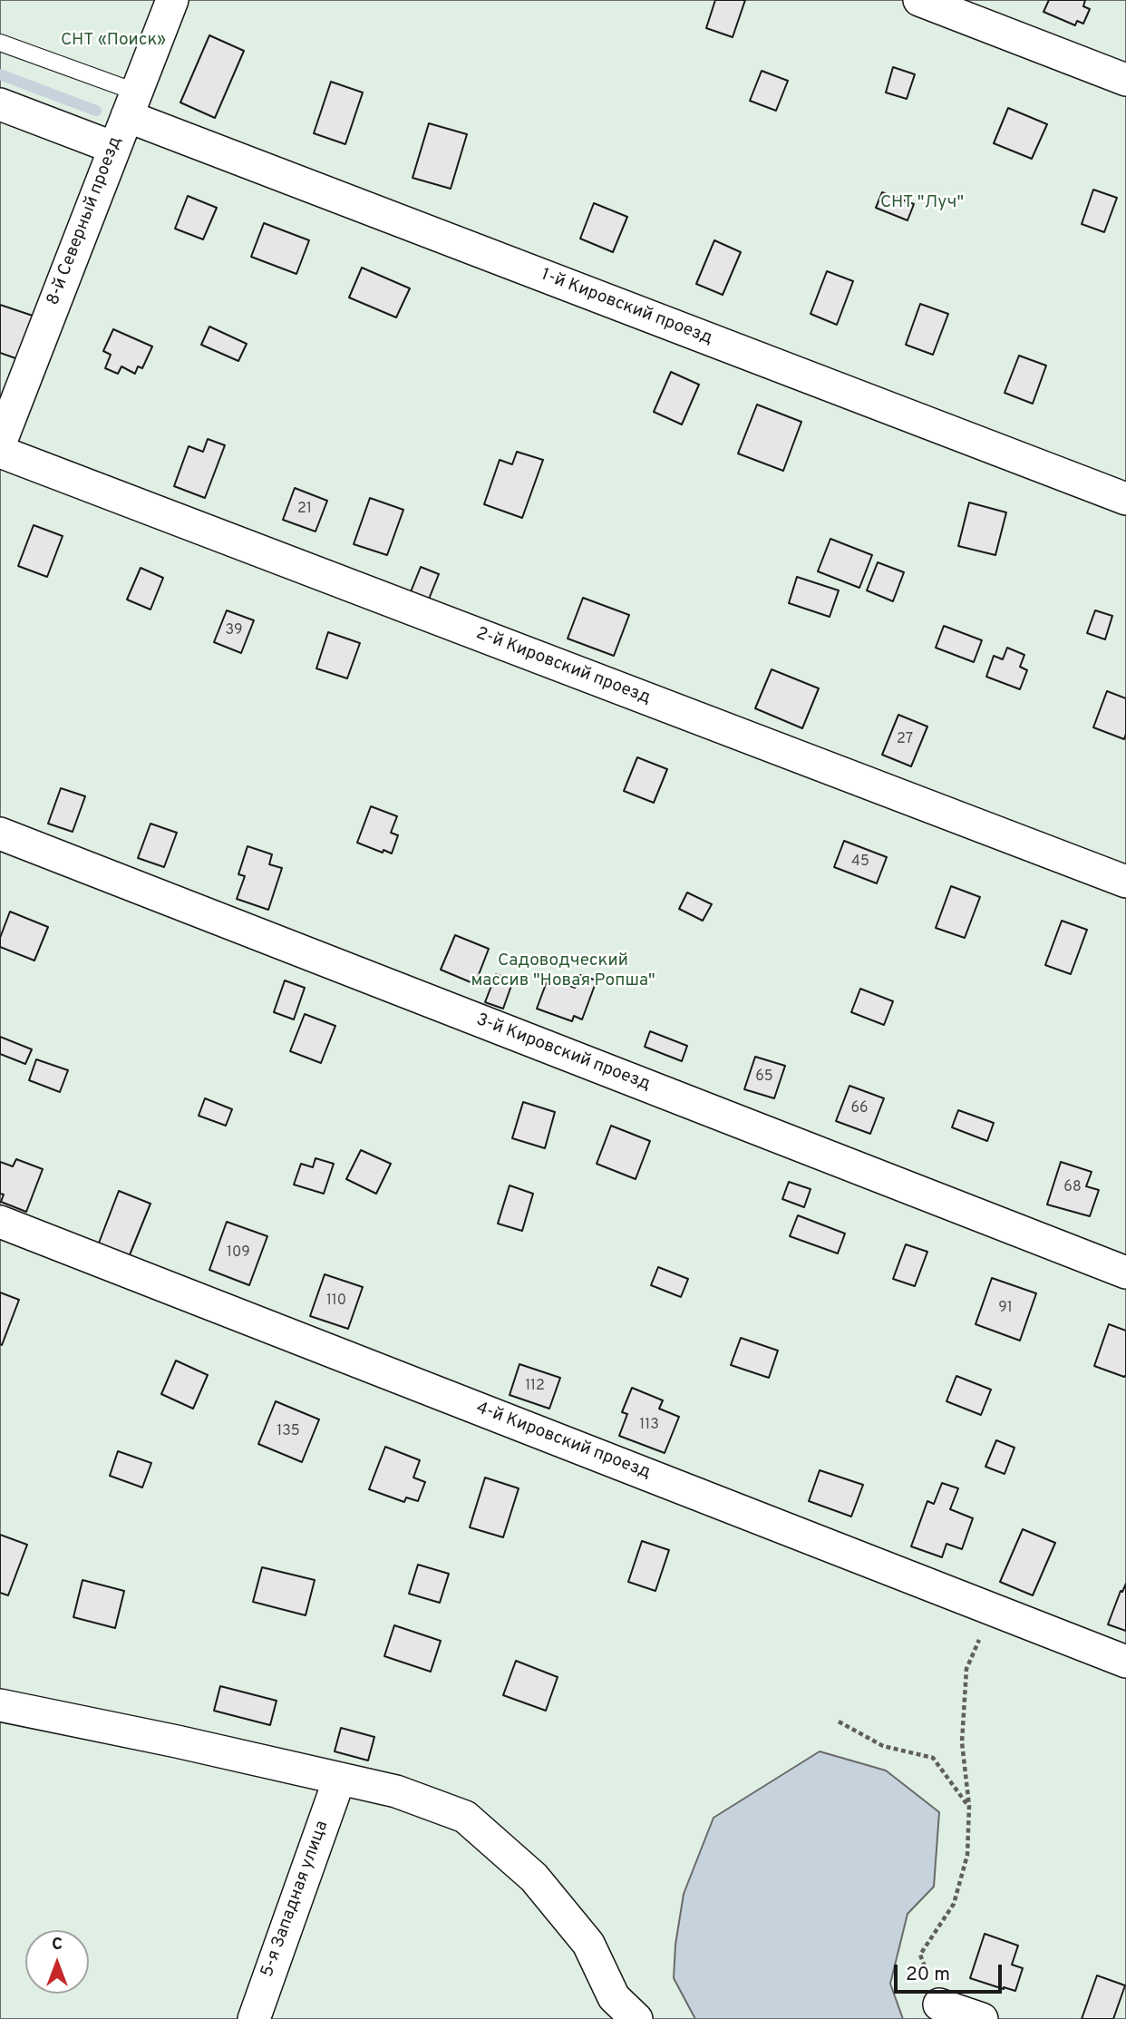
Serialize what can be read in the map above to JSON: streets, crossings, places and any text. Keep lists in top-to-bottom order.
{
  "streets": {
    "street": [
      "8-й Северный проезд",
      "1-й Кировский проезд",
      "2-й Кировский проезд",
      "3-й Кировский проезд",
      "4-й Кировский проезд",
      "5-я Западная улица"
    ]
  },
  "crossings": [
    ["8-й Северный проезд", "1-й Кировский проезд"]
  ],
  "parks": ["СНТ «Поиск»", "СНТ \"Луч\"", "Садоводческий массив \"Новая Ропша\""],
  "house_numbers": [
    "21",
    "39",
    "27",
    "45",
    "65",
    "66",
    "68",
    "109",
    "110",
    "91",
    "112",
    "113",
    "135"
  ],
  "scale_bar": "20 m",
  "north": "top"
}
